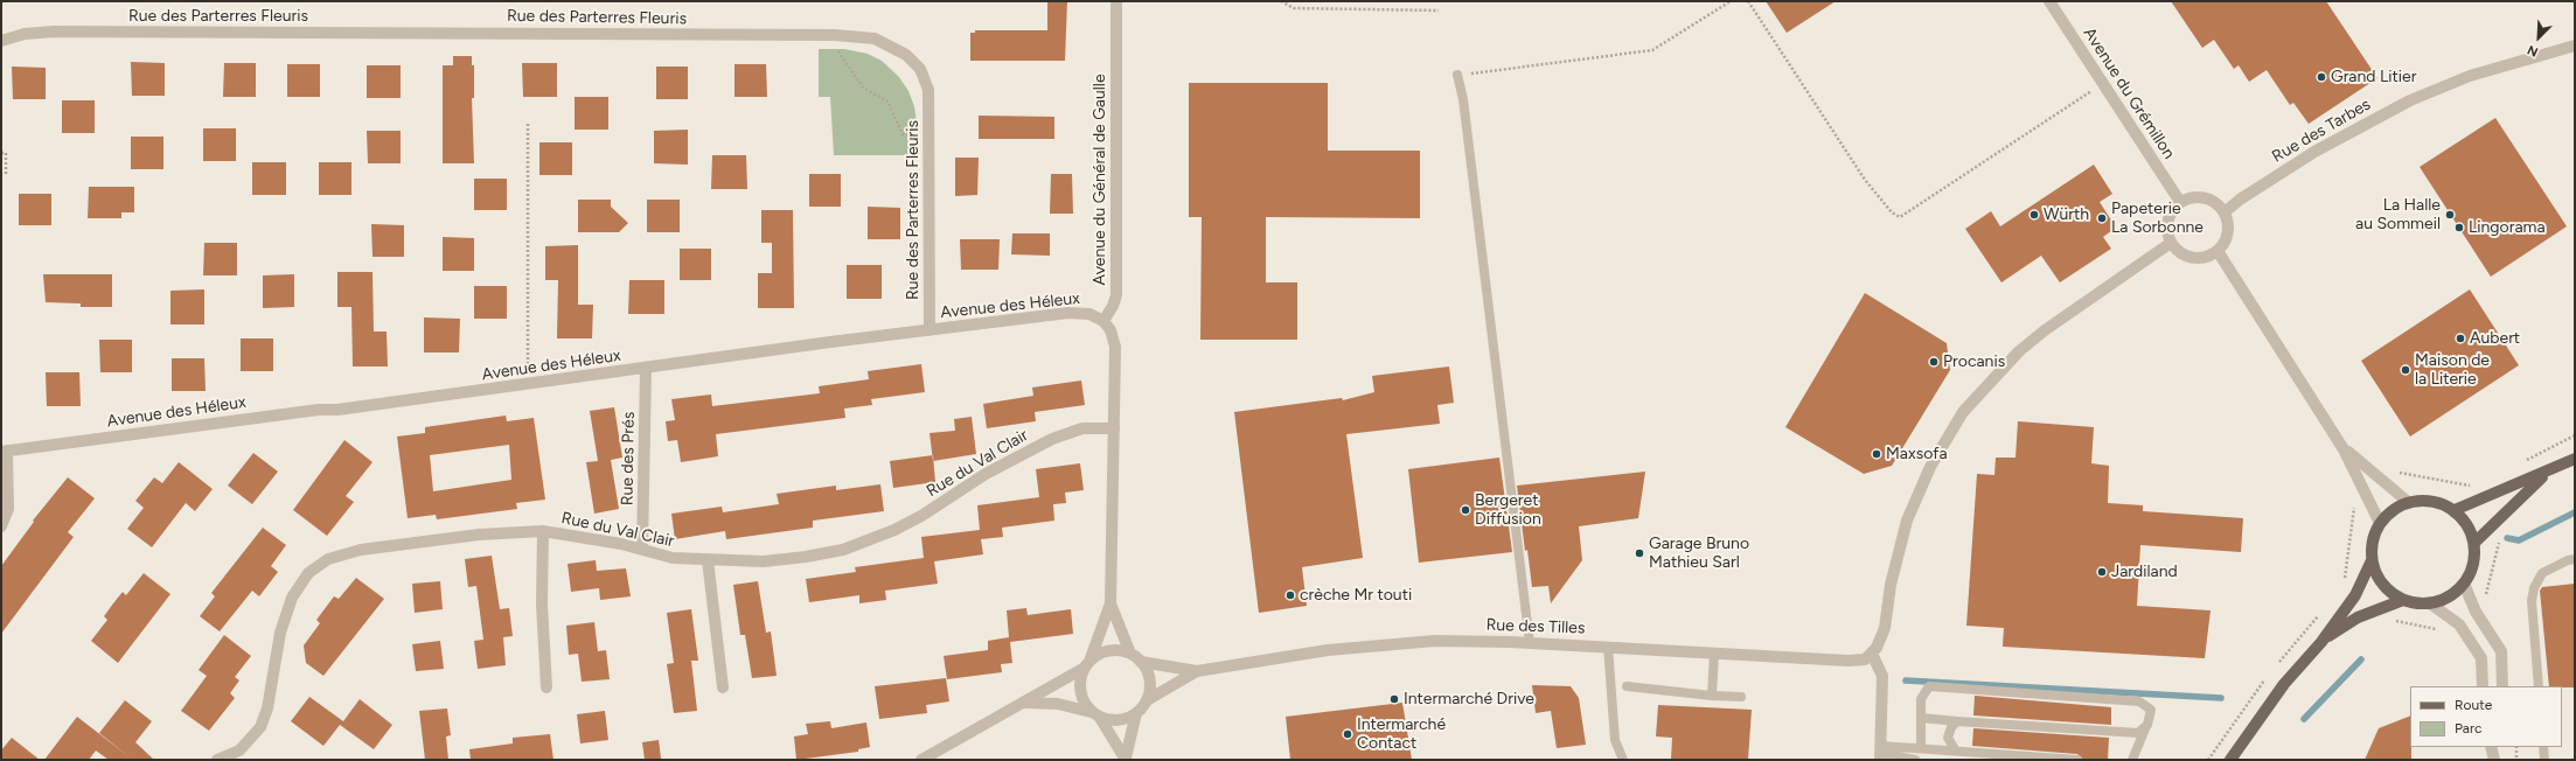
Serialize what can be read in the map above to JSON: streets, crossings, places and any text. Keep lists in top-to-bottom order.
{
  "streets": {
    "street": [
      "Rue des Parterres Fleuris",
      "Avenue du Grémillon",
      "Rue des Tarbes",
      "Avenue du Général de Gaulle",
      "Avenue des Héleux",
      "Rue des Prés",
      "Rue du Val Clair",
      "Rue des Tilles"
    ]
  },
  "crossings": [
    ["Rue des Parterres Fleuris", "Avenue des Héleux"],
    ["Avenue du Grémillon", "Rue des Tarbes"],
    ["Avenue du Général de Gaulle", "Avenue des Héleux"],
    ["Avenue des Héleux", "Rue des Prés"],
    ["Rue des Prés", "Rue du Val Clair"]
  ],
  "places": [
    "Grand Litier",
    "Würth",
    "La Halle au Sommeil",
    "Papeterie La Sorbonne",
    "Lingorama",
    "Aubert",
    "Procanis",
    "Maison de la Literie",
    "Maxsofa",
    "Bergeret Diffusion",
    "Garage Bruno Mathieu Sarl",
    "Jardiland",
    "crèche Mr touti",
    "Intermarché Drive",
    "Intermarché Contact"
  ],
  "legend": ["Route", "Parc"],
  "north": "bottom left"
}
